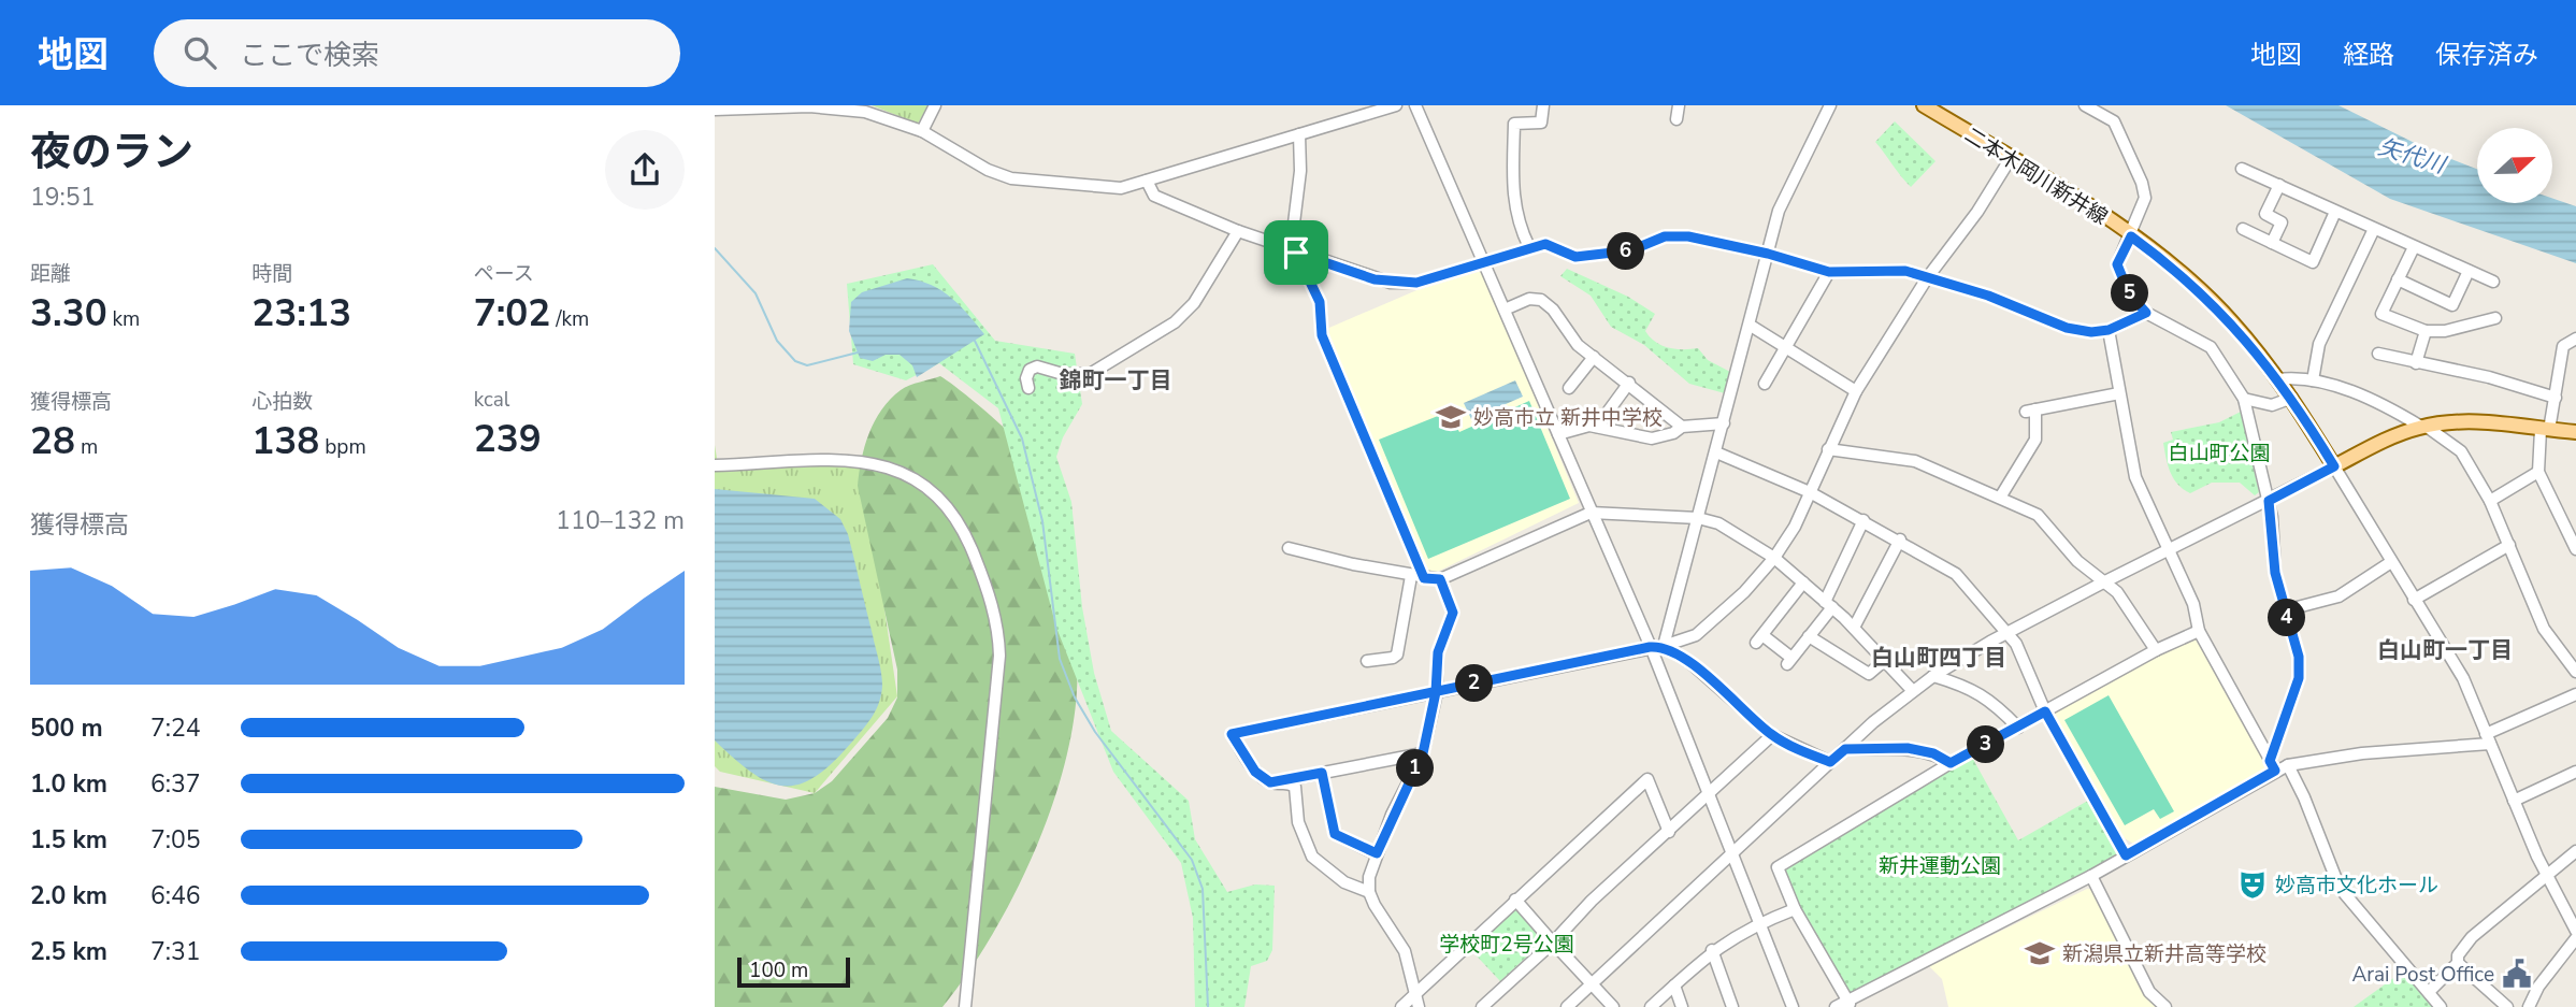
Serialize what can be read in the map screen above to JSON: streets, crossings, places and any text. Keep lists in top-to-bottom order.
{
  "streets": {
    "main road": ["二本木岡川新井線"]
  },
  "districts": ["錦町一丁目", "白山町一丁目", "白山町四丁目"],
  "water": ["矢代川"],
  "parks": ["白山町公園", "新井運動公園", "学校町2号公園"],
  "places": {
    "school or university": ["妙高市立 新井中学校", "新潟県立新井高等学校"],
    "theatre": ["妙高市文化ホール"],
    "public building": ["Arai Post Office"]
  },
  "scale_bar": "100 m",
  "north": "right",
  "page": {
    "header": "地図",
    "search": "ここで検索",
    "nav": ["地図", "経路", "保存済み"],
    "heading": ["夜のラン", "19:51"],
    "pins": [
      "6",
      "5",
      "4",
      "2",
      "3",
      "1"
    ],
    "stats": [
      ["距離", "3.30 km"],
      ["時間", "23:13"],
      ["ペース", "7:02 /km"],
      ["獲得標高", "28 m"],
      ["心拍数", "138 bpm"],
      ["kcal", "239"]
    ],
    "chart": ["獲得標高", "110–132 m"],
    "list": [
      {
        "name": "500 m",
        "note": "7:24"
      },
      {
        "name": "1.0 km",
        "note": "6:37"
      },
      {
        "name": "1.5 km",
        "note": "7:05"
      },
      {
        "name": "2.0 km",
        "note": "6:46"
      },
      {
        "name": "2.5 km",
        "note": "7:31"
      }
    ],
    "scale": "100 m"
  }
}
